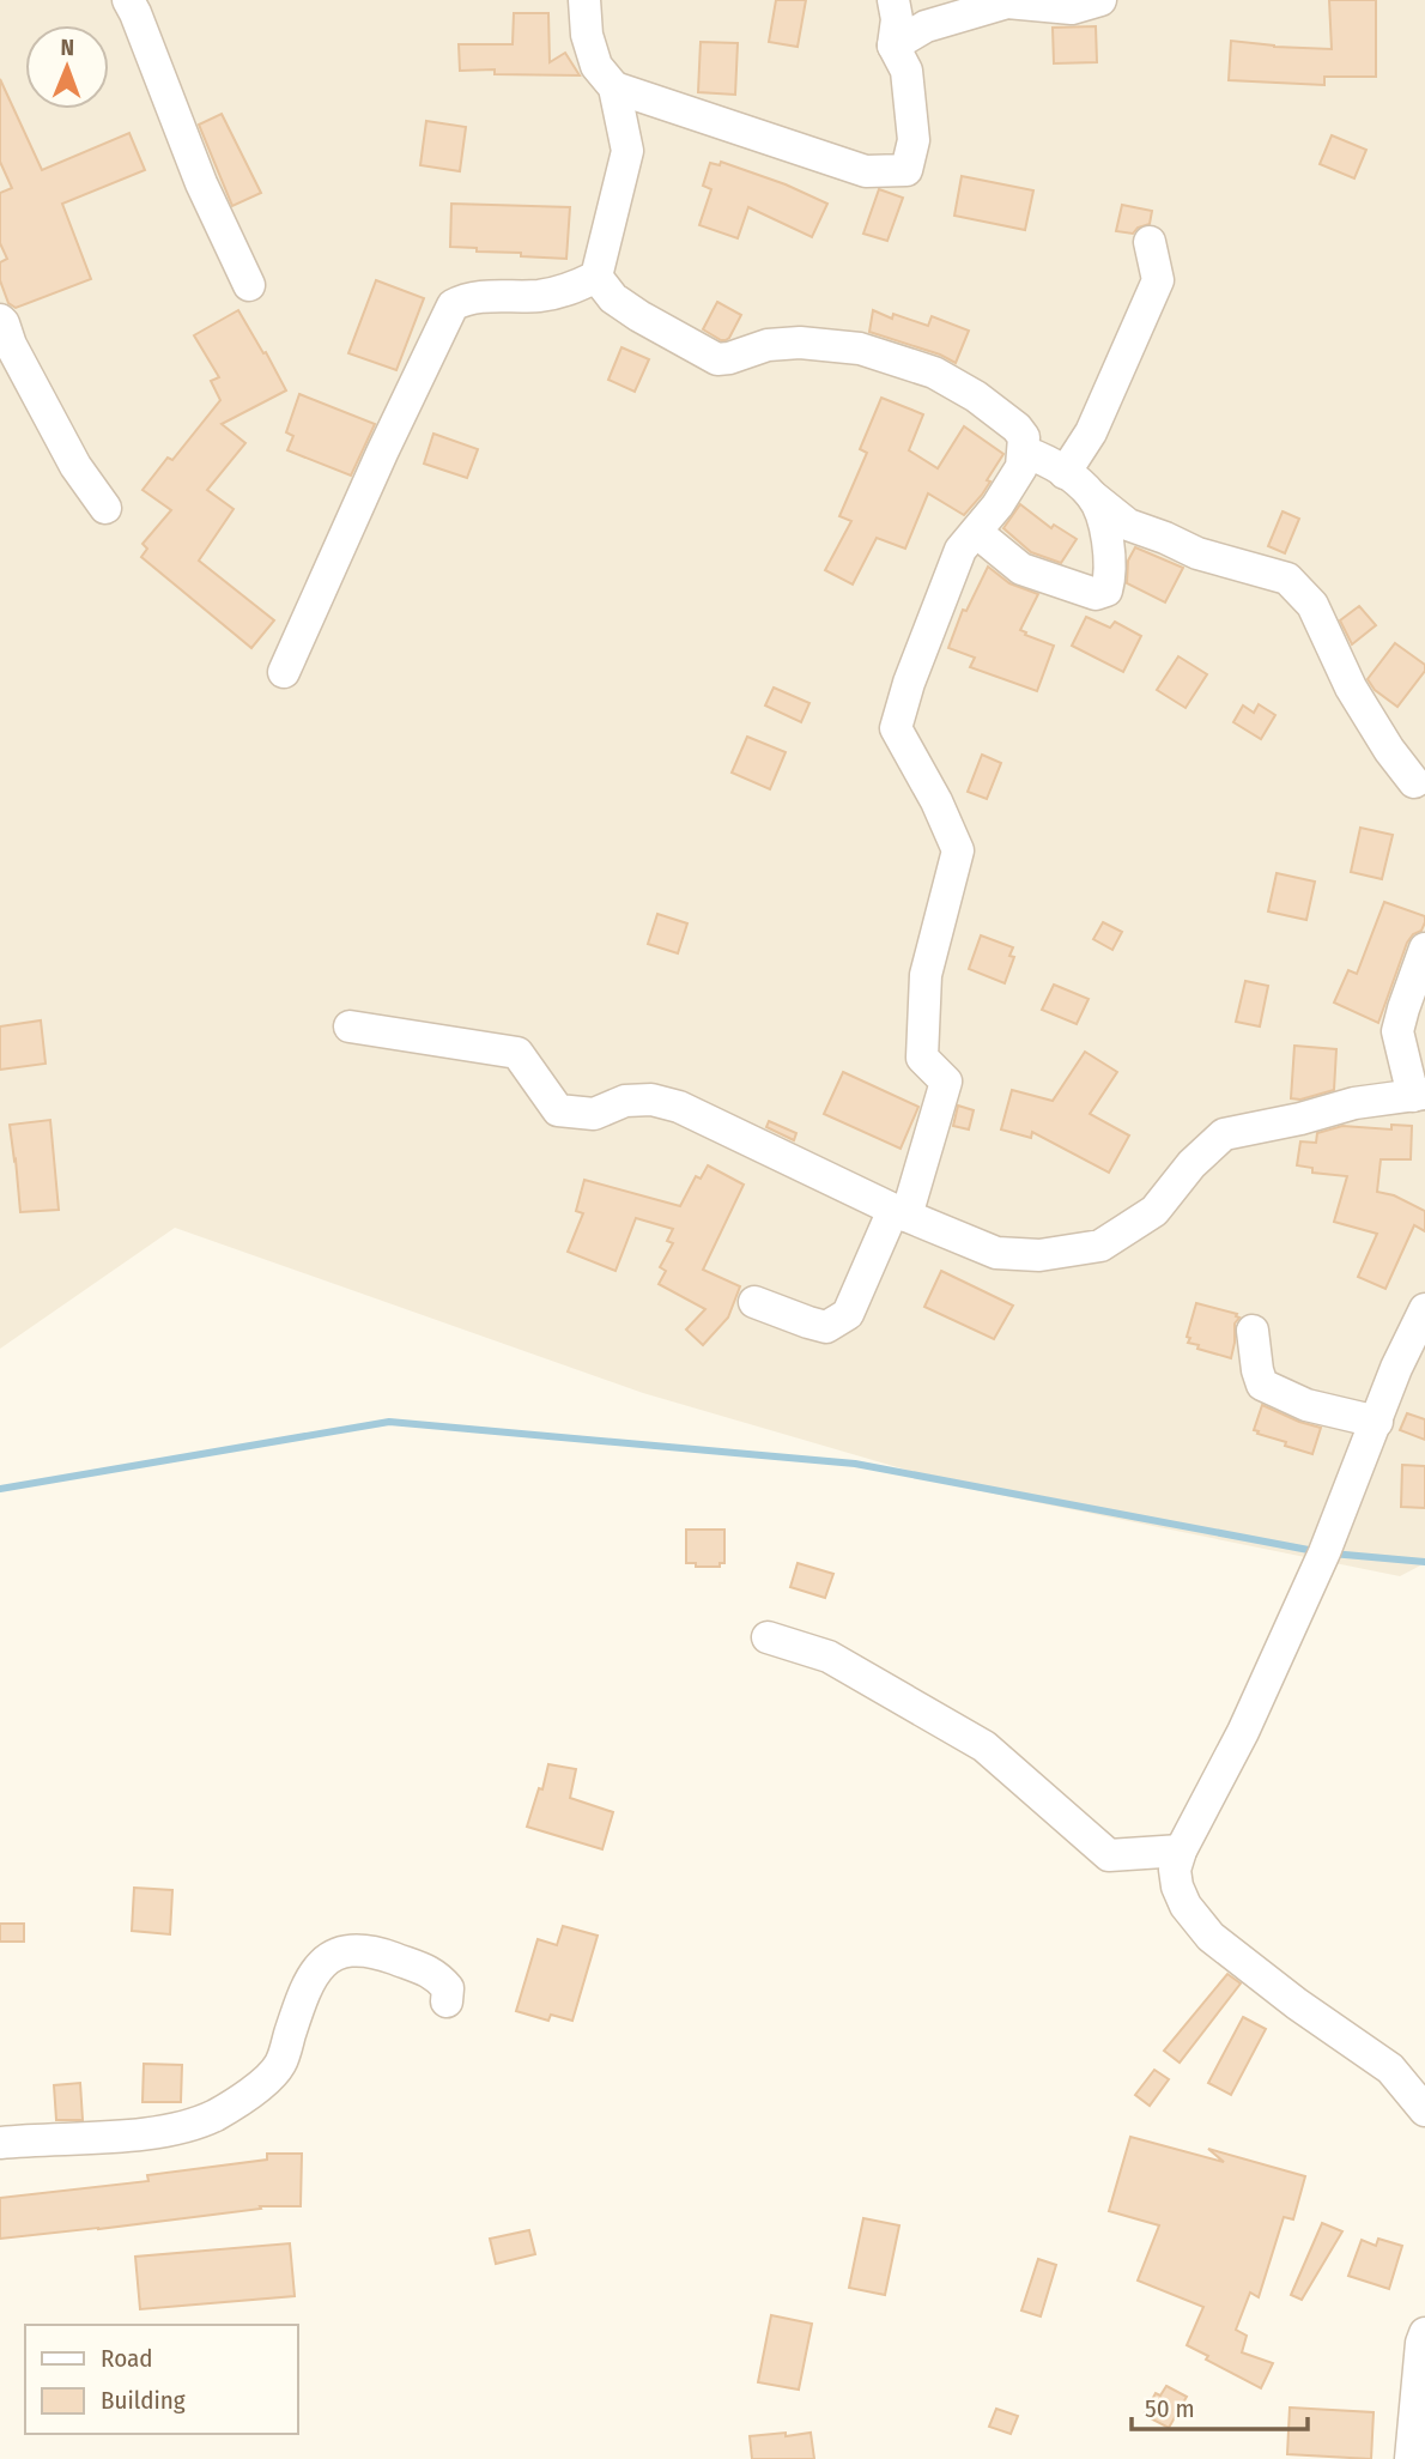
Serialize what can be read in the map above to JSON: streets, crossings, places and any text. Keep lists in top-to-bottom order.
{
  "legend": ["Road", "Building"],
  "scale_bar": "50 m",
  "north": "top"
}
